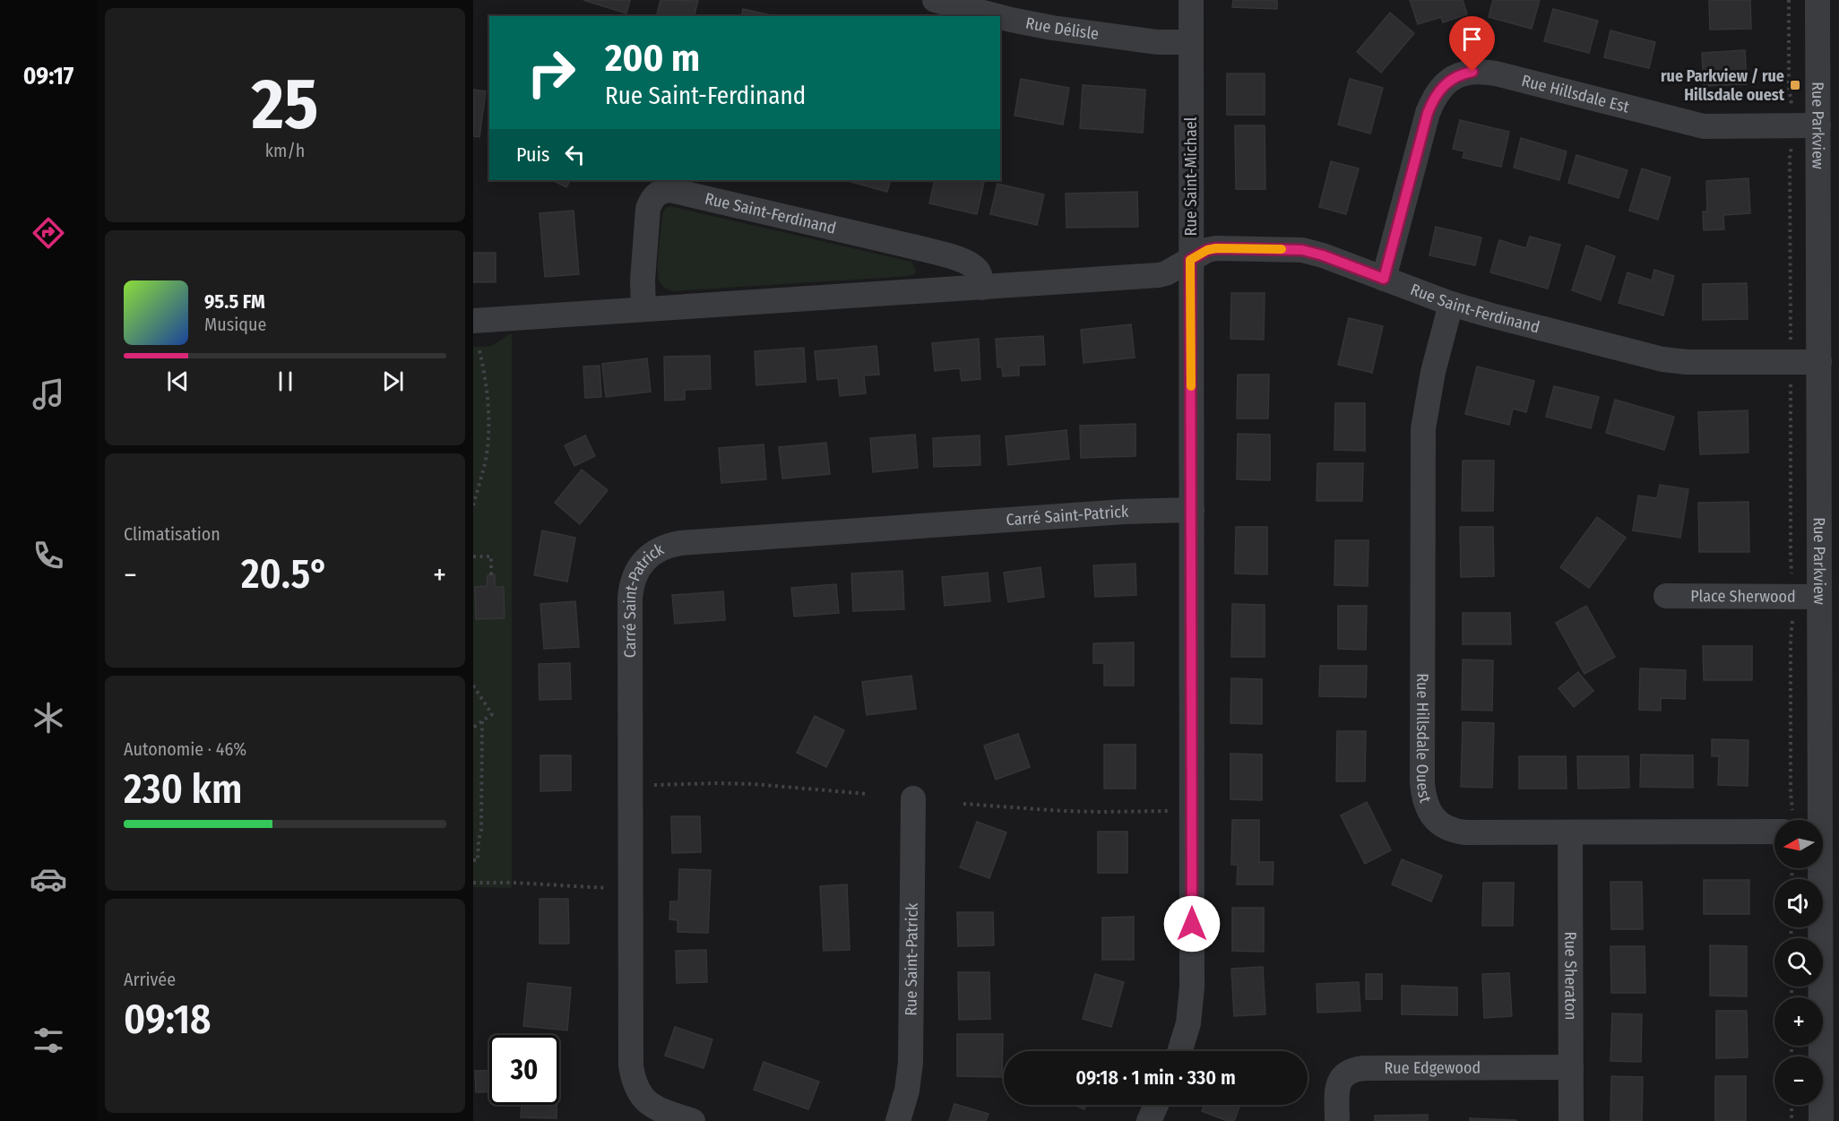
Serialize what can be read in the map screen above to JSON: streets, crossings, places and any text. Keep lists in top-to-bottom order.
{
  "streets": {
    "street": [
      "Rue Délisle",
      "Rue Hillsdale Est",
      "Rue Parkview",
      "Rue Saint-Michael",
      "Rue Saint-Ferdinand",
      "Carré Saint-Patrick",
      "Place Sherwood",
      "Rue Hillsdale Ouest",
      "Rue Saint-Patrick",
      "Rue Sheraton",
      "Rue Edgewood"
    ]
  },
  "crossings": [
    ["Rue Délisle", "Rue Saint-Michael"],
    ["Rue Hillsdale Est", "Rue Parkview"],
    ["Rue Hillsdale Est", "Rue Saint-Ferdinand"],
    ["Rue Parkview", "Rue Saint-Ferdinand"],
    ["Rue Parkview", "Place Sherwood"],
    ["Rue Saint-Michael", "Rue Saint-Ferdinand"],
    ["Rue Saint-Michael", "Carré Saint-Patrick"],
    ["Rue Saint-Ferdinand", "Rue Hillsdale Ouest"],
    ["Rue Hillsdale Ouest", "Rue Sheraton"],
    ["Rue Sheraton", "Rue Edgewood"]
  ],
  "places": {
    "transit": ["rue Parkview / rue Hillsdale ouest"]
  },
  "north": "left",
  "page": {
    "tabs": "09:17",
    "tile": [
      ["25", "km/h"],
      "Climatisation",
      ["Autonomie · 46%", "230 km"],
      ["Arrivée", "09:18"]
    ],
    "turn": ["200 m", "Rue Saint-Ferdinand"],
    "then": "Puis",
    "song": ["95.5 FM", "Musique"],
    "heat": ["−", "20.5°", "+"],
    "map_buttons": ["+", "−"],
    "limit": "30",
    "trip": "09:18 · 1 min · 330 m"
  }
}
